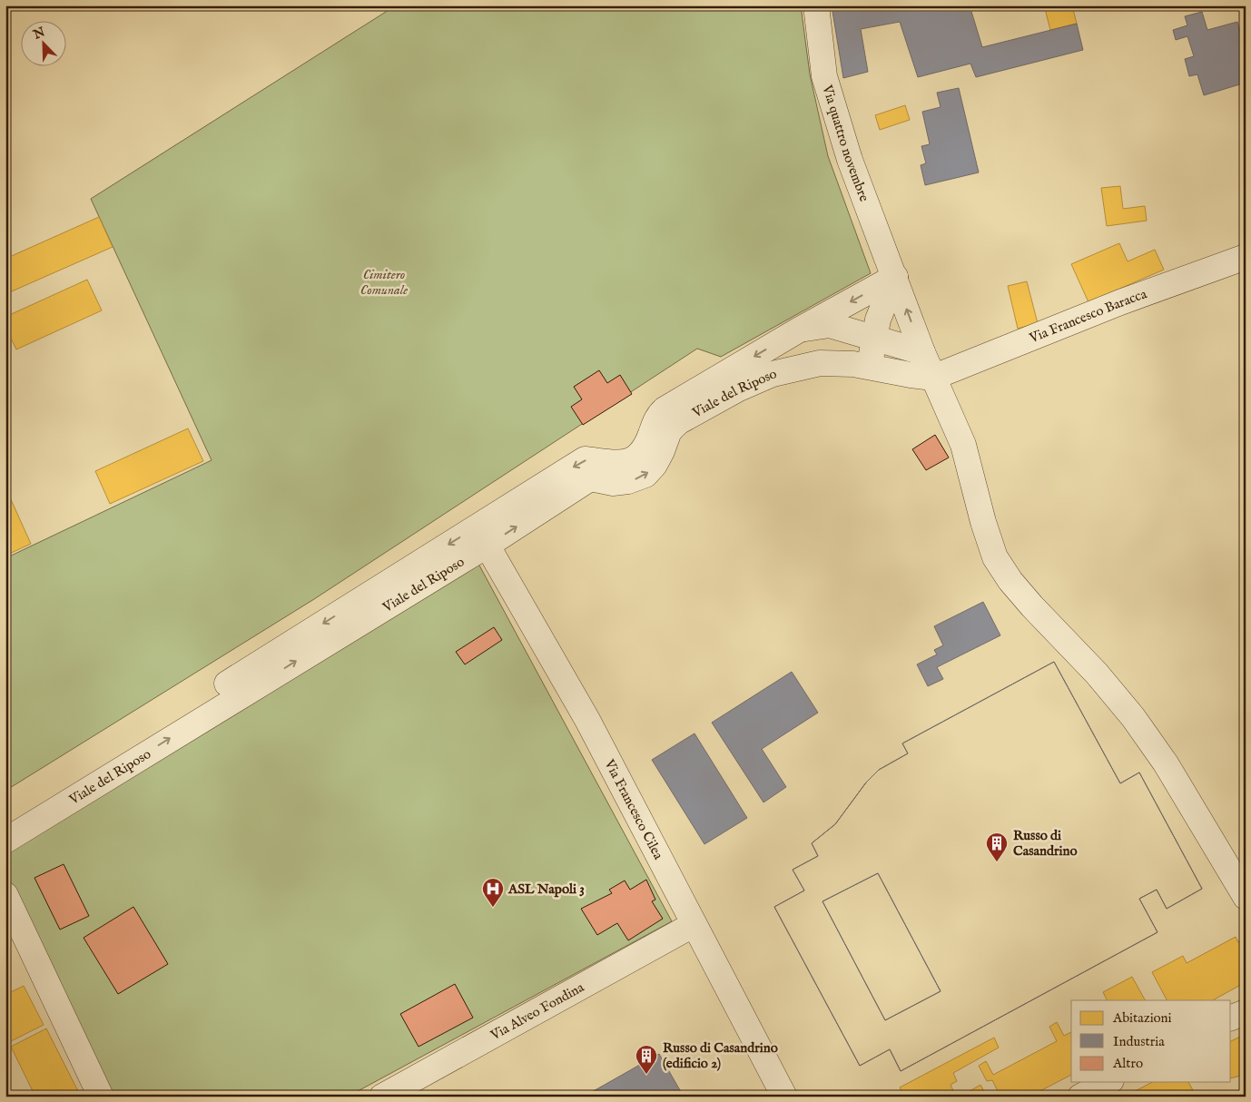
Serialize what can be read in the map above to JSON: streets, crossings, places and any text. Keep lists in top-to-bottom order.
{
  "streets": {
    "street": [
      "Via quattro novembre",
      "Via Francesco Baracca",
      "Viale del Riposo",
      "Via Francesco Cilea",
      "Via Alveo Fondina"
    ]
  },
  "crossings": [
    ["Via quattro novembre", "Viale del Riposo"],
    ["Via Francesco Baracca", "Viale del Riposo"],
    ["Viale del Riposo", "Via Francesco Cilea"],
    ["Via Francesco Cilea", "Via Alveo Fondina"]
  ],
  "parks": ["Cimitero Comunale"],
  "places": {
    "building": ["Russo di Casandrino", "Russo di Casandrino (edificio 2)"],
    "hospital": ["ASL Napoli 3"]
  },
  "legend": ["Abitazioni", "Industria", "Altro"],
  "north": "top left"
}
